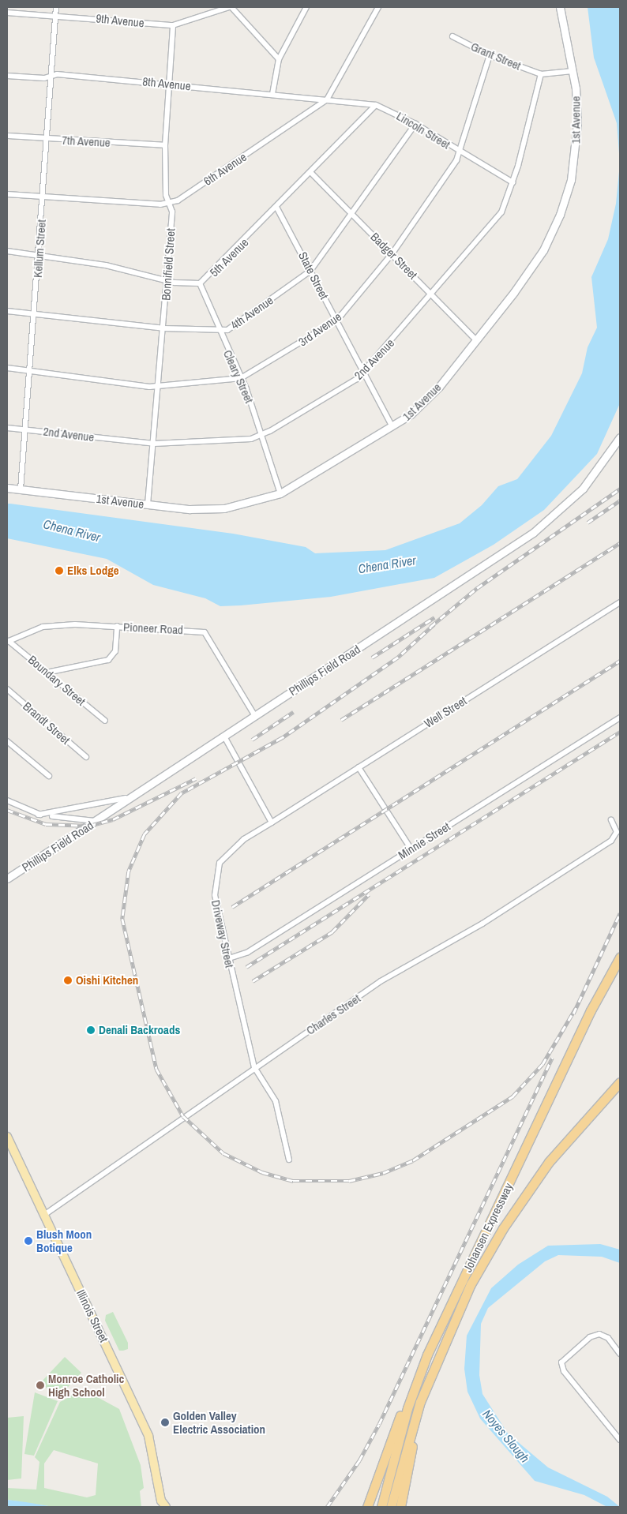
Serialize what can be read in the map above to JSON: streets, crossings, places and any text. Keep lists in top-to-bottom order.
{
  "streets": {
    "highway": ["Johansen Expressway"],
    "main road": ["Illinois Street"],
    "street": [
      "9th Avenue",
      "Grant Street",
      "8th Avenue",
      "1st Avenue",
      "Lincoln Street",
      "7th Avenue",
      "6th Avenue",
      "Kellum Street",
      "Badger Street",
      "5th Avenue",
      "Bonnifield Street",
      "State Street",
      "4th Avenue",
      "3rd Avenue",
      "2nd Avenue",
      "Cleary Street",
      "Pioneer Road",
      "Phillips Field Road",
      "Boundary Street",
      "Well Street",
      "Brandt Street",
      "Minnie Street",
      "Driveway Street",
      "Charles Street"
    ]
  },
  "crossings": [
    ["9th Avenue", "Kellum Street"],
    ["9th Avenue", "Bonnifield Street"],
    ["Grant Street", "3rd Avenue"],
    ["Grant Street", "2nd Avenue"],
    ["8th Avenue", "Lincoln Street"],
    ["8th Avenue", "6th Avenue"],
    ["8th Avenue", "Kellum Street"],
    ["8th Avenue", "Bonnifield Street"],
    ["1st Avenue", "Kellum Street"],
    ["1st Avenue", "Badger Street"],
    ["1st Avenue", "Bonnifield Street"],
    ["1st Avenue", "State Street"],
    ["1st Avenue", "Cleary Street"],
    ["Lincoln Street", "6th Avenue"],
    ["Lincoln Street", "5th Avenue"],
    ["Lincoln Street", "4th Avenue"],
    ["Lincoln Street", "3rd Avenue"],
    ["Lincoln Street", "2nd Avenue"],
    ["7th Avenue", "Kellum Street"],
    ["7th Avenue", "Bonnifield Street"],
    ["6th Avenue", "Bonnifield Street"],
    ["Kellum Street", "5th Avenue"],
    ["Kellum Street", "4th Avenue"],
    ["Kellum Street", "3rd Avenue"],
    ["Kellum Street", "2nd Avenue"],
    ["Badger Street", "5th Avenue"],
    ["Badger Street", "4th Avenue"],
    ["Badger Street", "3rd Avenue"],
    ["Badger Street", "2nd Avenue"],
    ["5th Avenue", "Bonnifield Street"],
    ["5th Avenue", "State Street"],
    ["5th Avenue", "Cleary Street"],
    ["Bonnifield Street", "4th Avenue"],
    ["Bonnifield Street", "3rd Avenue"],
    ["Bonnifield Street", "2nd Avenue"],
    ["State Street", "4th Avenue"],
    ["State Street", "3rd Avenue"],
    ["State Street", "2nd Avenue"],
    ["4th Avenue", "Cleary Street"],
    ["3rd Avenue", "Cleary Street"],
    ["2nd Avenue", "Cleary Street"],
    ["Pioneer Road", "Phillips Field Road"],
    ["Pioneer Road", "Boundary Street"],
    ["Well Street", "Driveway Street"],
    ["Minnie Street", "Driveway Street"],
    ["Driveway Street", "Charles Street"],
    ["Charles Street", "Illinois Street"]
  ],
  "water": ["Chena River", "Noyes Slough"],
  "places": [
    "Elks Lodge",
    "Oishi Kitchen",
    "Denali Backroads",
    "Blush Moon Botique",
    "Monroe Catholic High School",
    "Golden Valley Electric Association"
  ]
}
